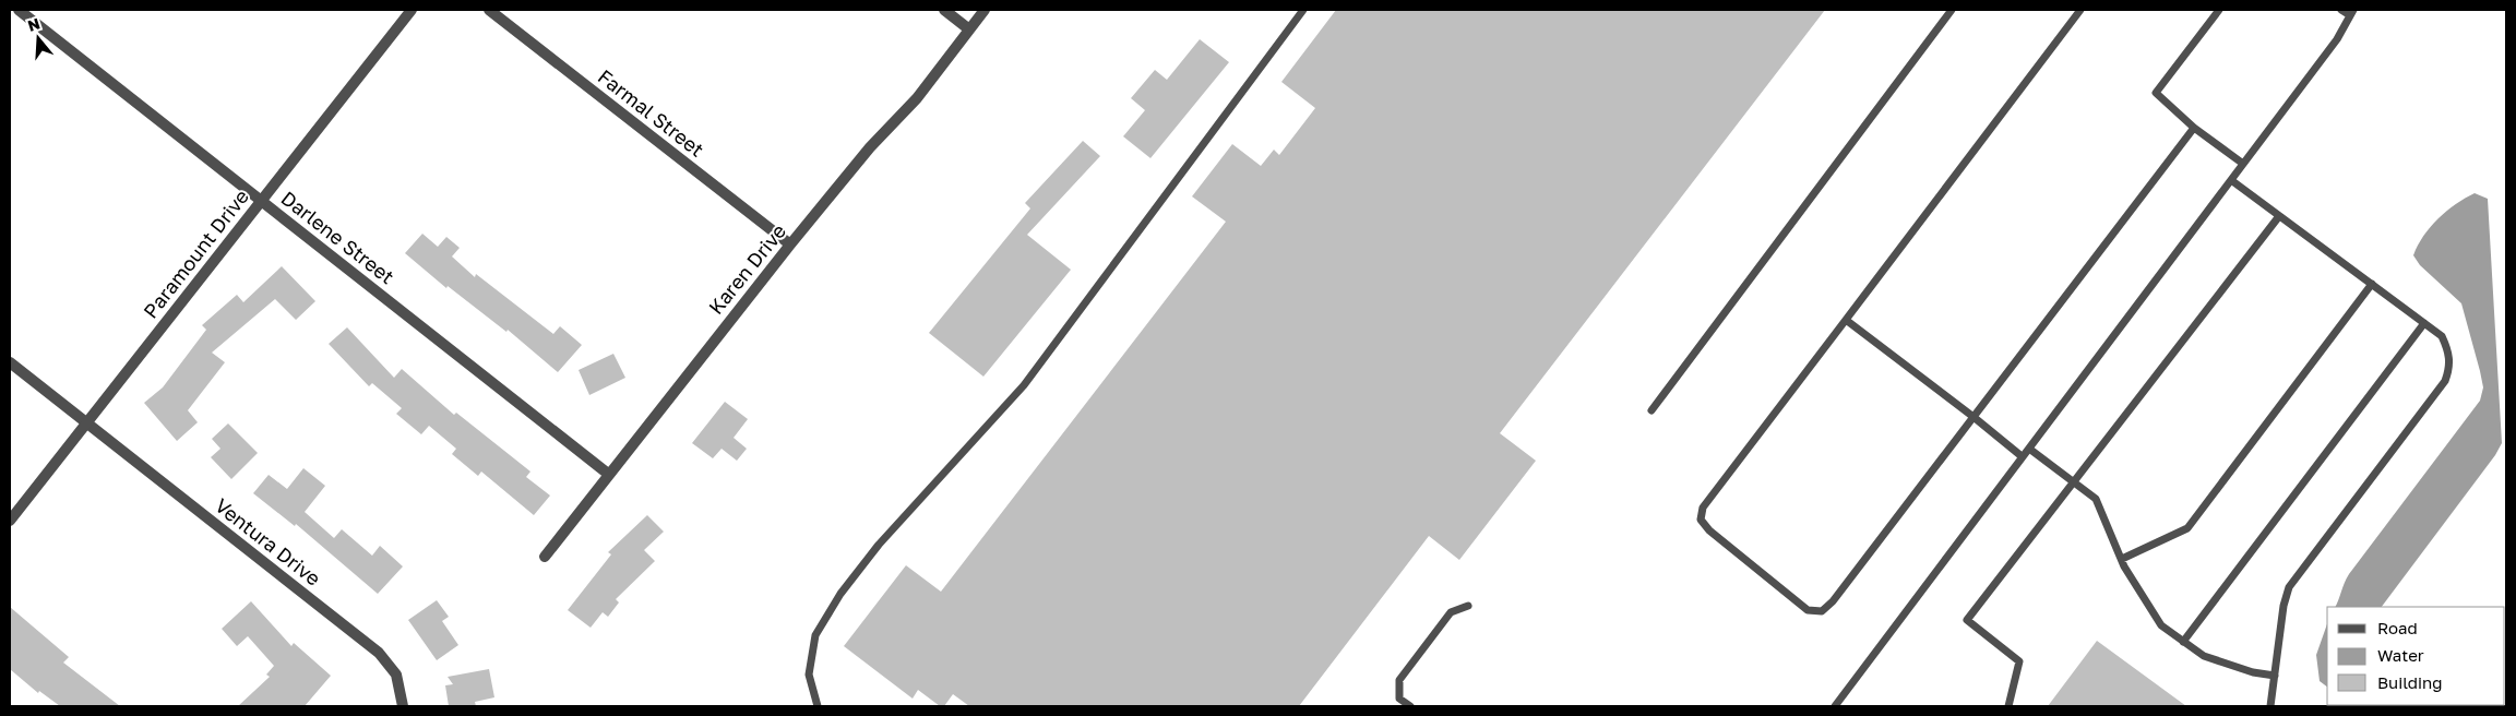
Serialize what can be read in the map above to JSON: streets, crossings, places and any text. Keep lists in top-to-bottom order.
{
  "streets": {
    "street": [
      "Farmal Street",
      "Darlene Street",
      "Paramount Drive",
      "Karen Drive",
      "Ventura Drive"
    ]
  },
  "crossings": [
    ["Farmal Street", "Karen Drive"],
    ["Darlene Street", "Paramount Drive"],
    ["Darlene Street", "Karen Drive"],
    ["Paramount Drive", "Ventura Drive"]
  ],
  "legend": ["Road", "Water", "Building"],
  "north": "top"
}
